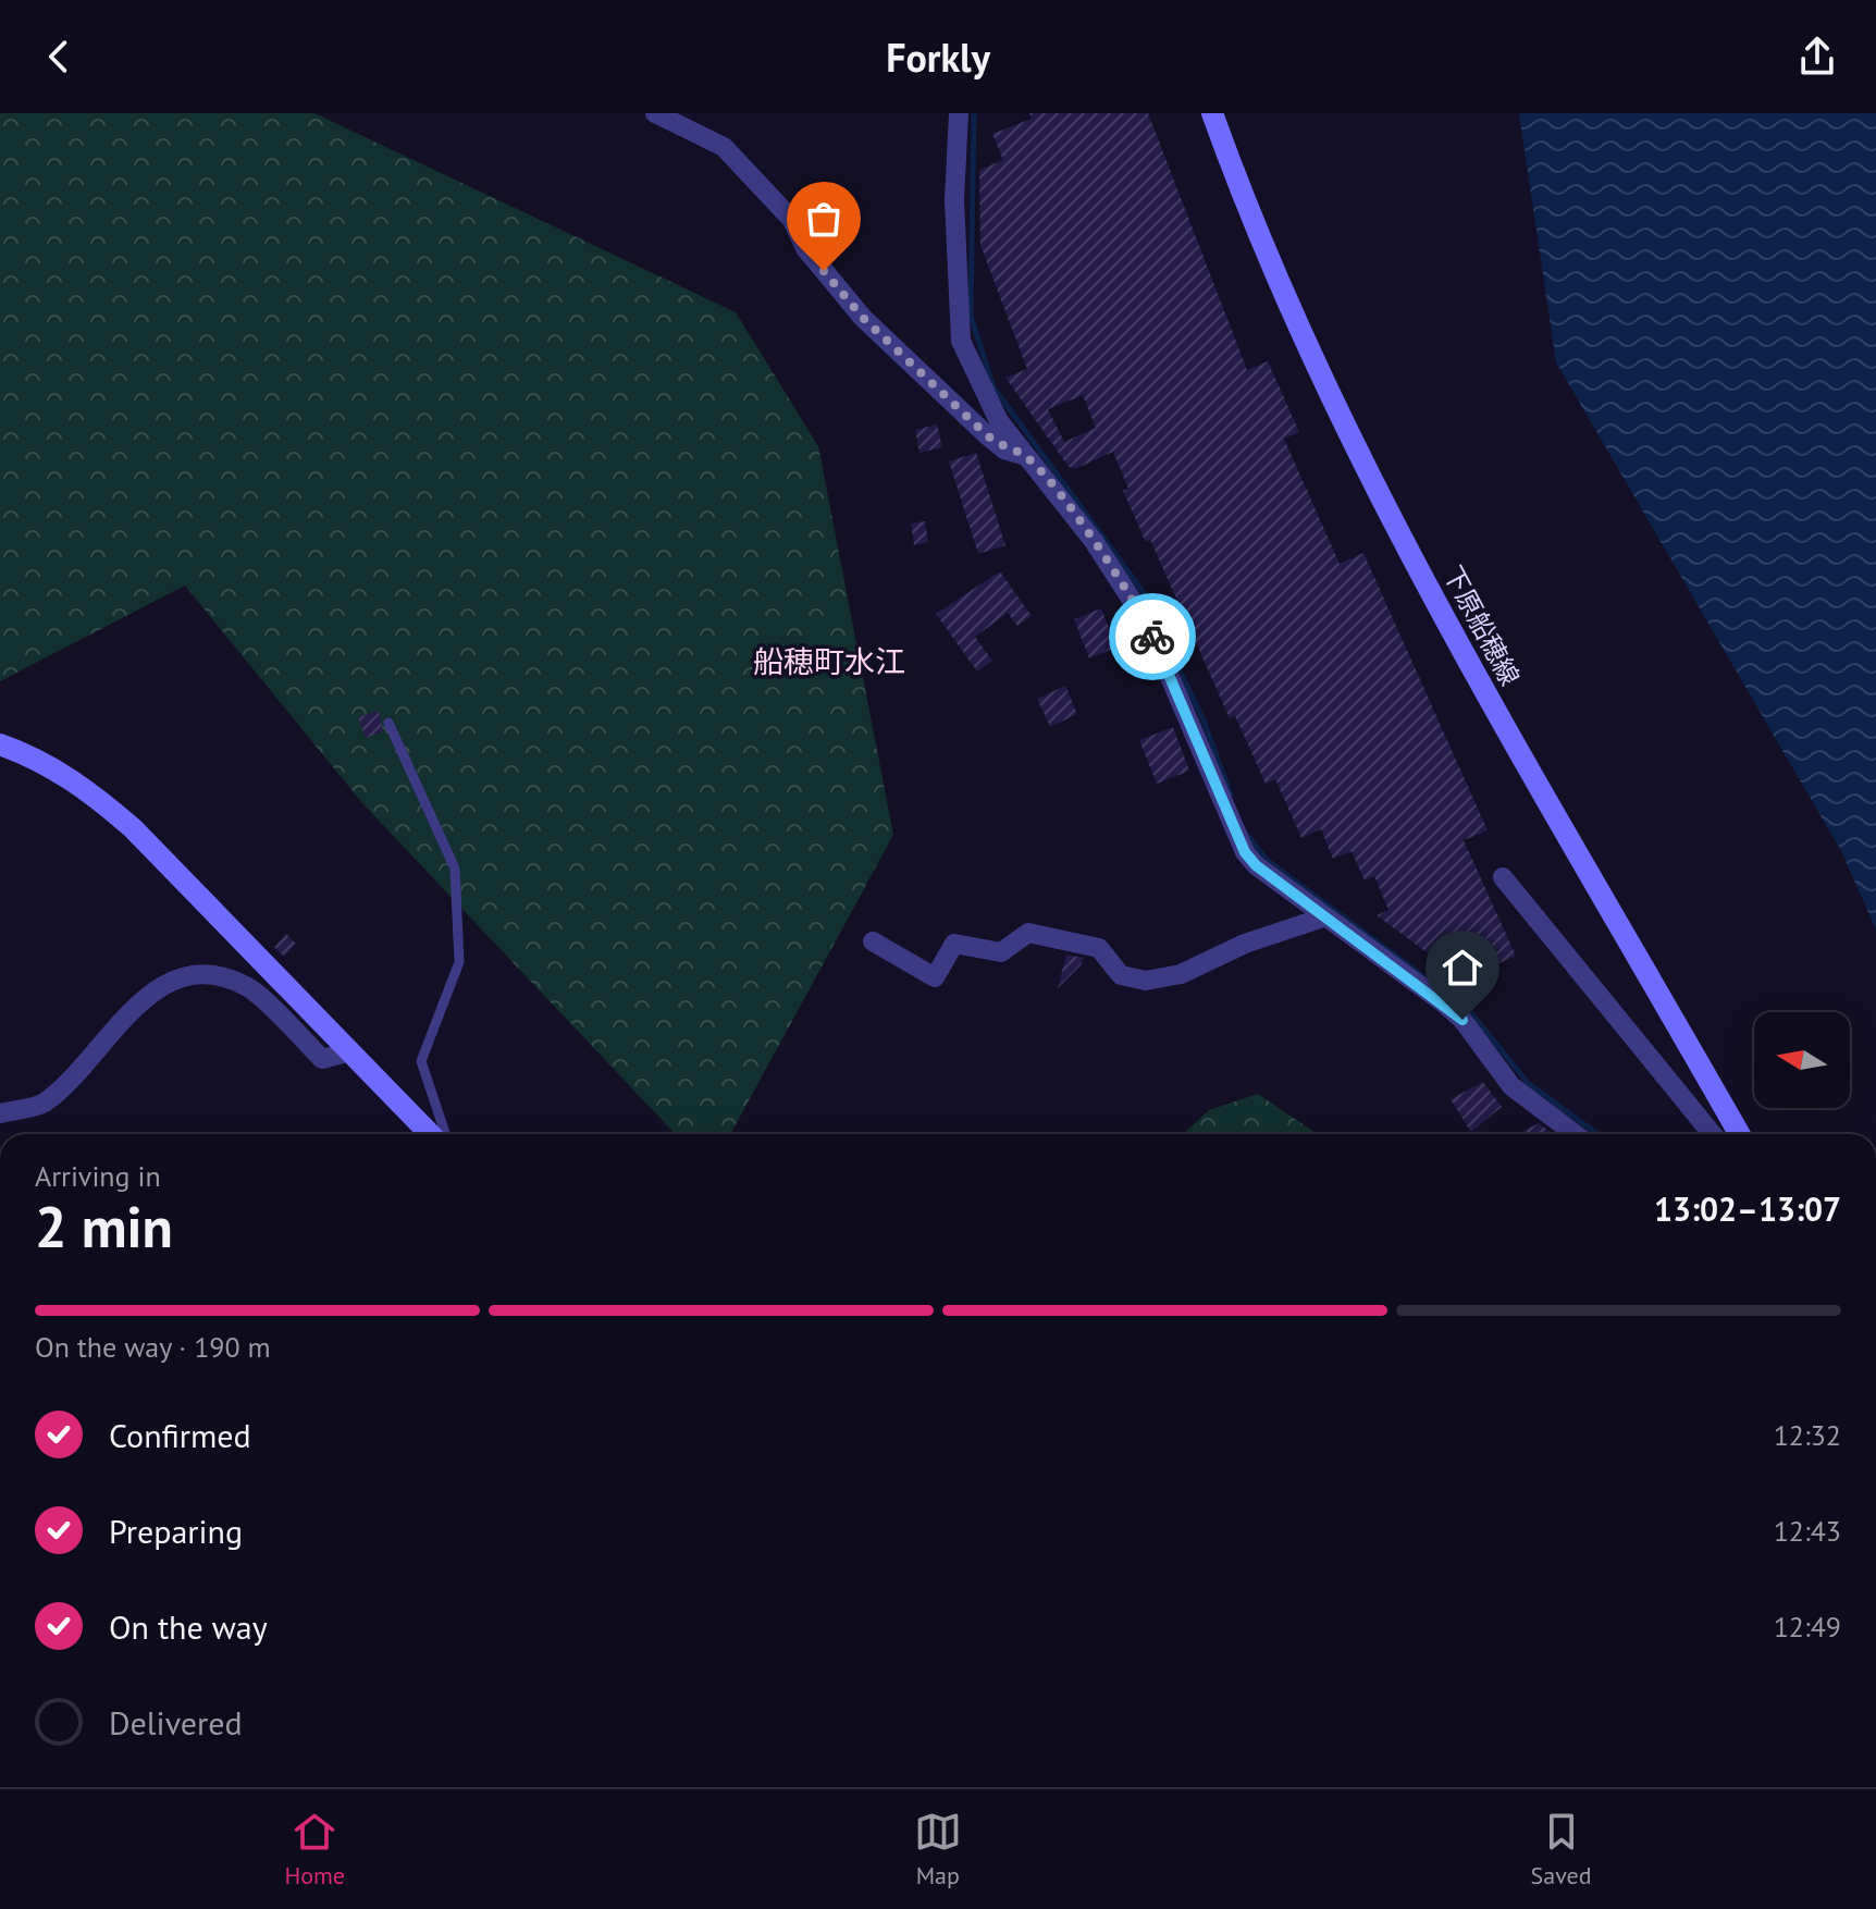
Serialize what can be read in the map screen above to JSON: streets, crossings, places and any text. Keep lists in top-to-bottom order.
{
  "streets": {
    "main road": ["下原船穂線"]
  },
  "districts": ["船穂町水江"],
  "north": "left",
  "page": {
    "header": "Forkly",
    "heading": ["2 min", "Arriving in", "13:02–13:07"],
    "bar": "On the way · 190 m",
    "list": [
      ["Confirmed", "12:32"],
      ["Preparing", "12:43"],
      ["On the way", "12:49"],
      "Delivered"
    ],
    "tabs": ["Home", "Map", "Saved"]
  }
}
